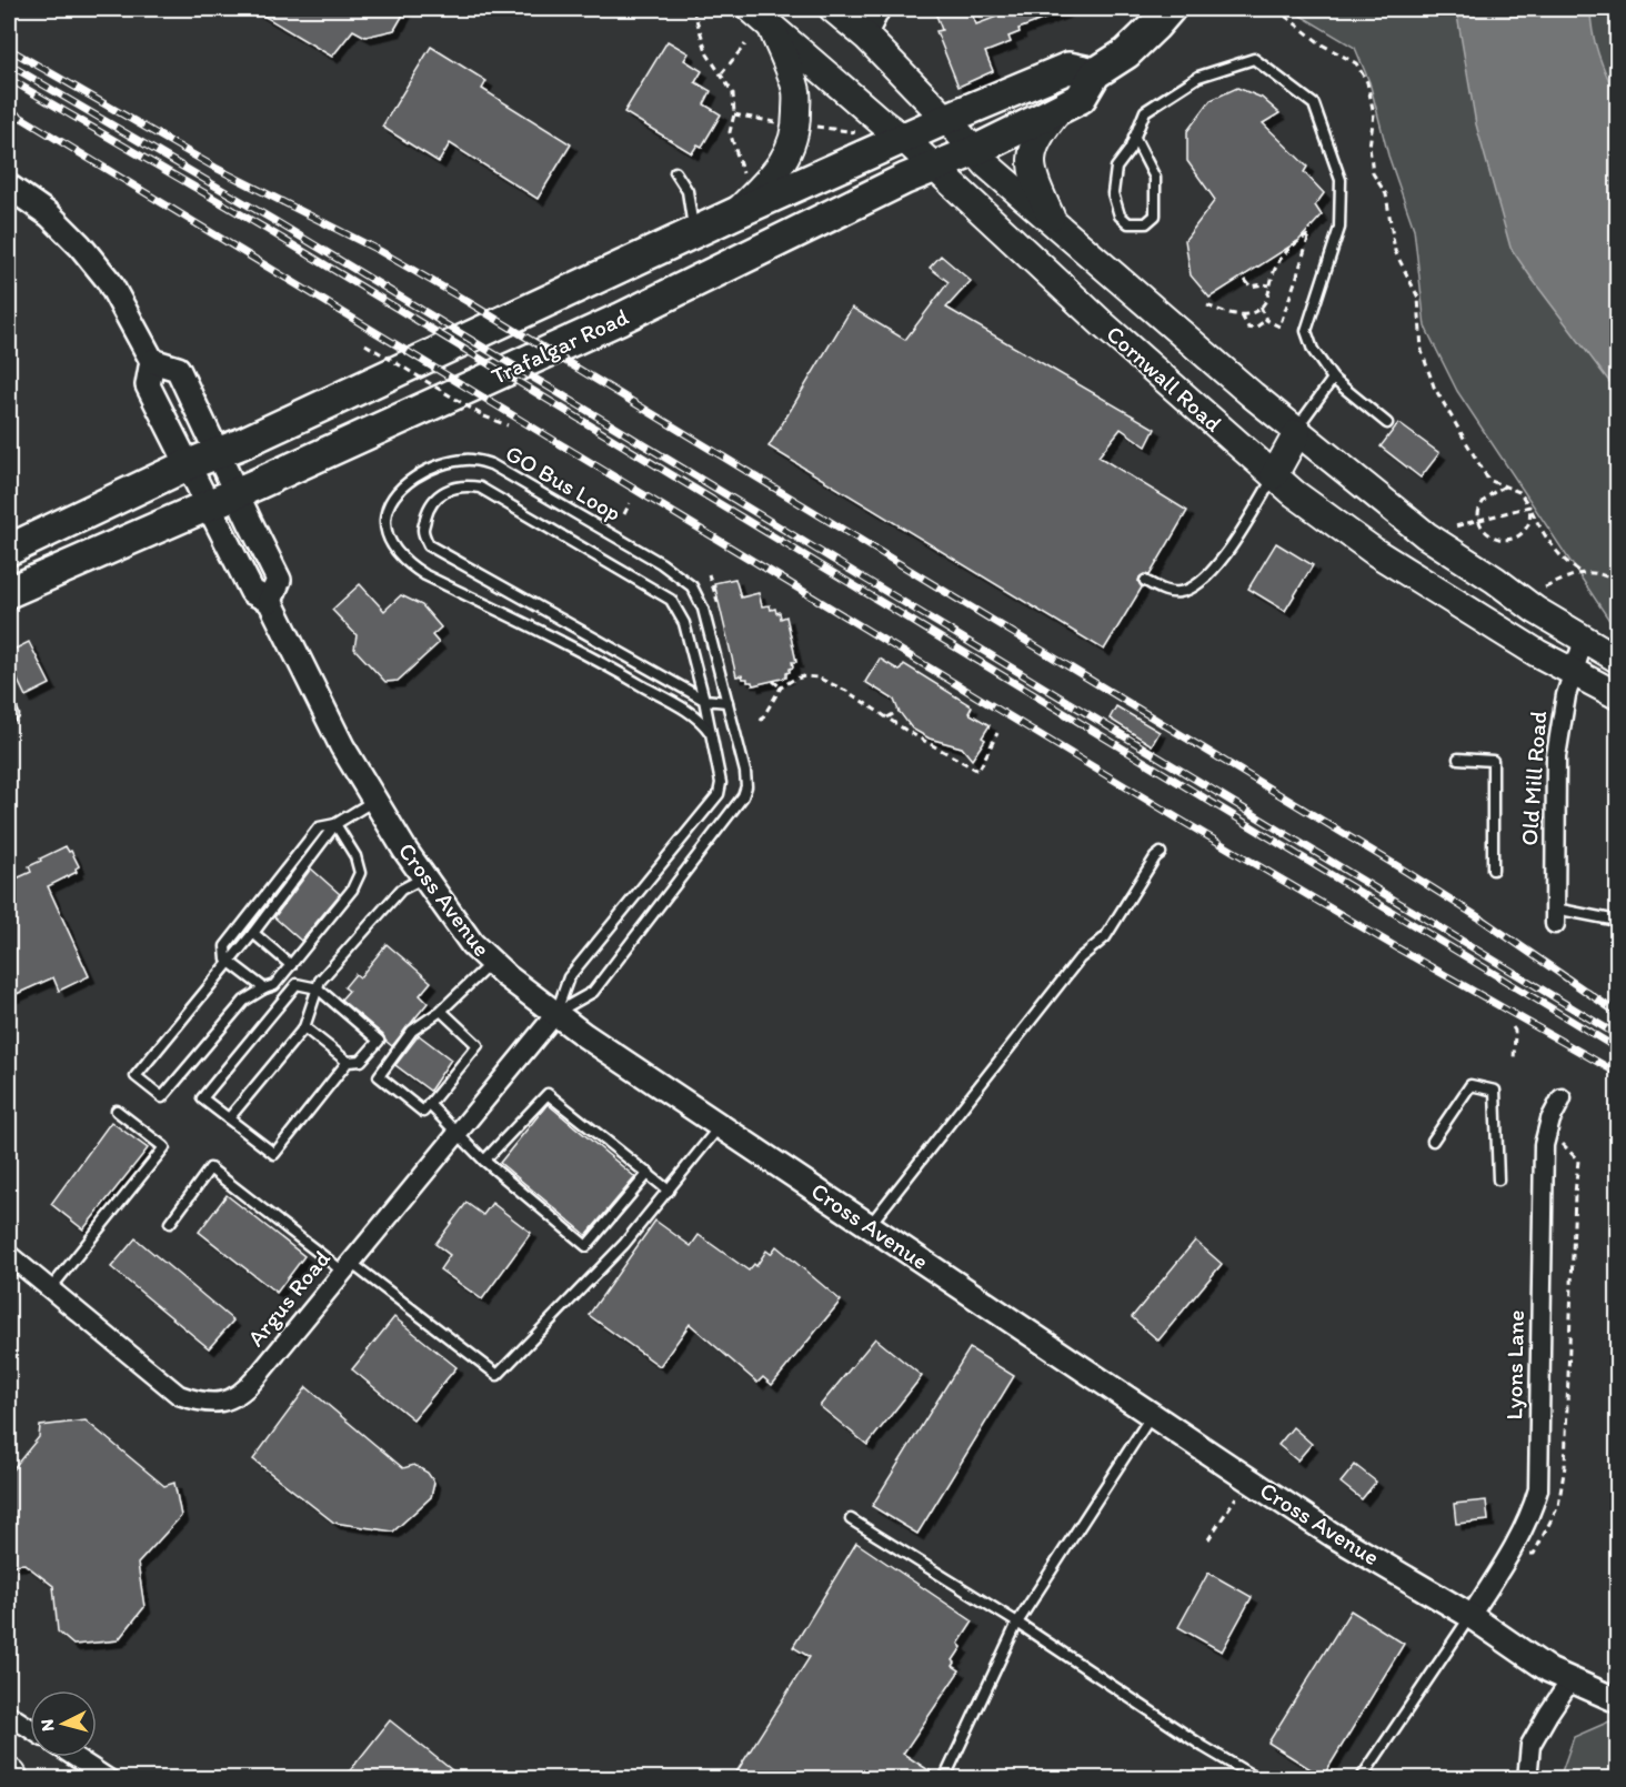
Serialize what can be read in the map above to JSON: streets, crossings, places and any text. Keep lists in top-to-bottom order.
{
  "streets": {
    "main road": ["Trafalgar Road", "Cornwall Road"],
    "street": [
      "Old Mill Road",
      "Cross Avenue",
      "Argus Road",
      "Lyons Lane"
    ],
    "lane": ["GO Bus Loop"]
  },
  "crossings": [
    ["Trafalgar Road", "Cornwall Road"],
    ["Trafalgar Road", "Cross Avenue"],
    ["Cornwall Road", "Old Mill Road"],
    ["GO Bus Loop", "Cross Avenue"],
    ["GO Bus Loop", "Argus Road"],
    ["Cross Avenue", "Argus Road"],
    ["Cross Avenue", "Lyons Lane"]
  ],
  "north": "left"
}
